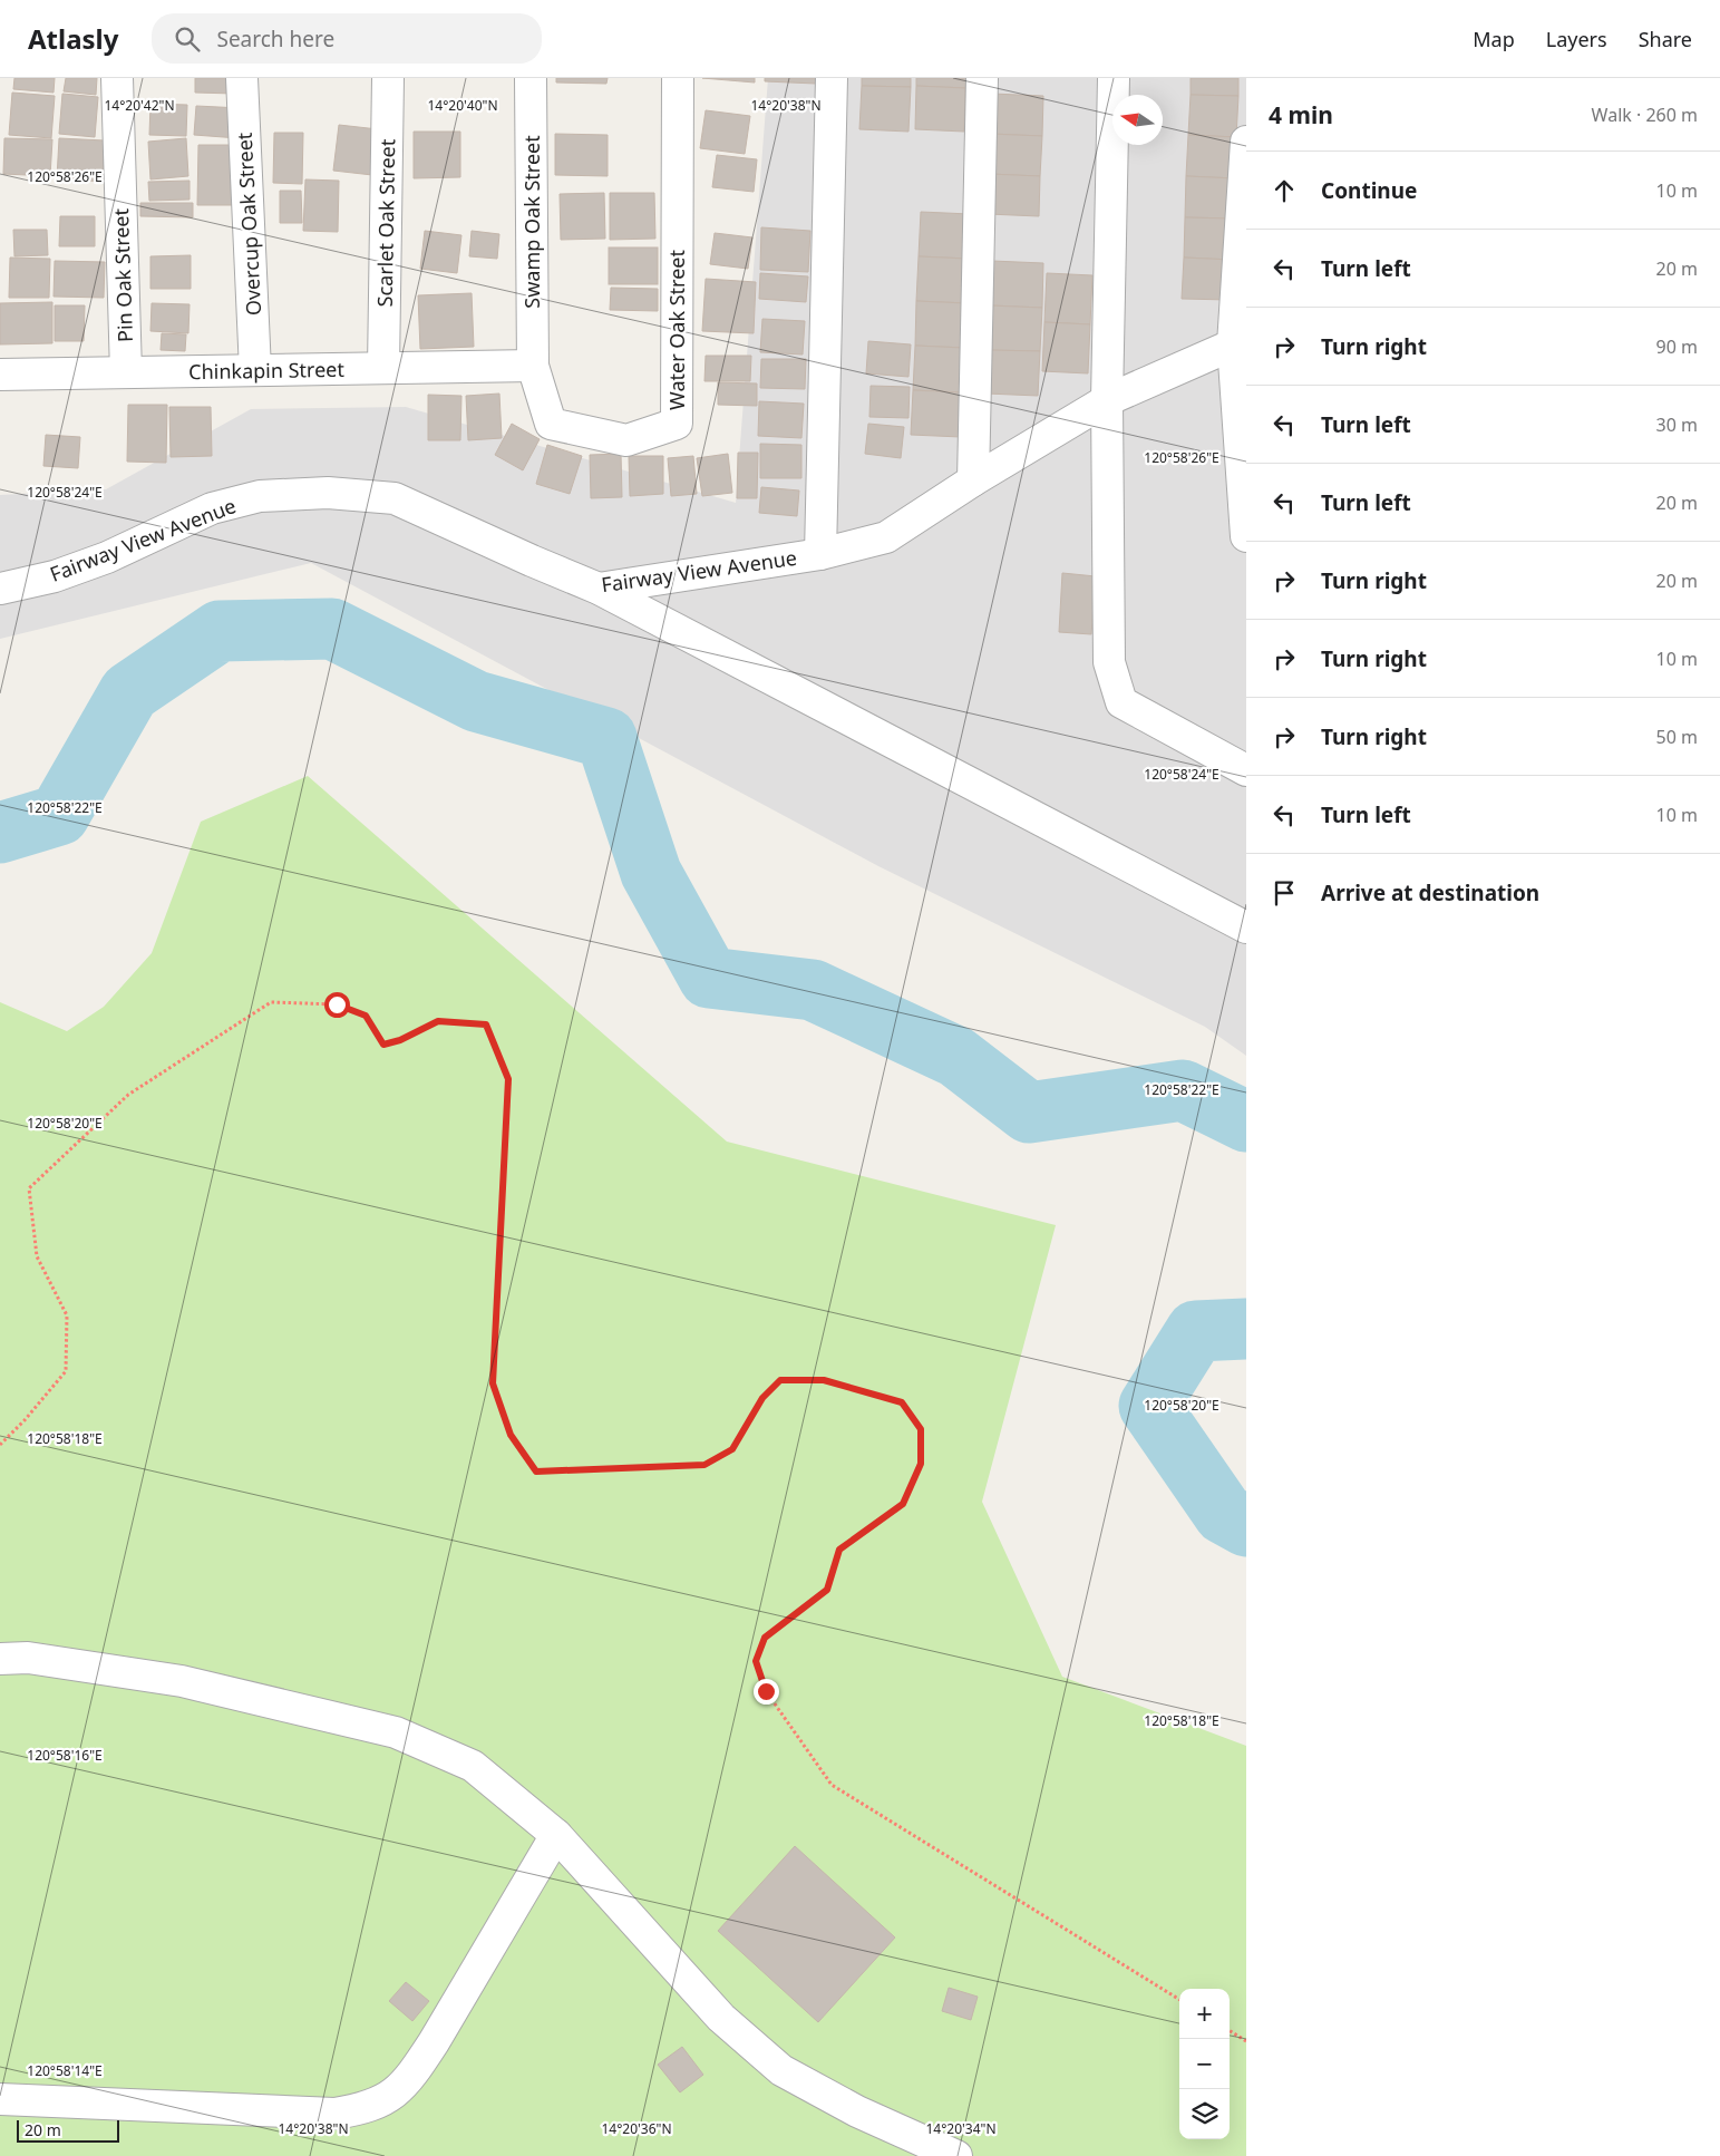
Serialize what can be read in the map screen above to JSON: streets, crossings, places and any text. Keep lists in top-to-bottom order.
{
  "streets": {
    "street": [
      "Swamp Oak Street",
      "Scarlet Oak Street",
      "Overcup Oak Street",
      "Pin Oak Street",
      "Water Oak Street",
      "Chinkapin Street",
      "Fairway View Avenue"
    ]
  },
  "crossings": [
    ["Swamp Oak Street", "Water Oak Street"],
    ["Swamp Oak Street", "Chinkapin Street"],
    ["Scarlet Oak Street", "Chinkapin Street"],
    ["Overcup Oak Street", "Chinkapin Street"],
    ["Pin Oak Street", "Chinkapin Street"],
    ["Water Oak Street", "Chinkapin Street"]
  ],
  "scale_bar": "20 m",
  "north": "left",
  "page": {
    "header": "Atlasly",
    "search": "Search here",
    "nav": ["Map", "Layers", "Share"],
    "heading": ["4 min", "Walk · 260 m"],
    "list": [
      ["Continue", "10 m"],
      ["Turn left", "20 m"],
      ["Turn right", "90 m"],
      ["Turn left", "30 m"],
      ["Turn left", "20 m"],
      ["Turn right", "20 m"],
      ["Turn right", "10 m"],
      ["Turn right", "50 m"],
      ["Turn left", "10 m"],
      "Arrive at destination"
    ],
    "map_buttons": ["+", "−"],
    "scale": "20 m"
  },
  "coordinates": [
    "14°20'42\"N",
    "14°20'40\"N",
    "14°20'38\"N",
    "120°58'26\"E",
    "120°58'24\"E",
    "120°58'22\"E",
    "120°58'20\"E",
    "120°58'18\"E",
    "120°58'16\"E",
    "120°58'14\"E",
    "14°20'36\"N",
    "14°20'34\"N"
  ]
}
